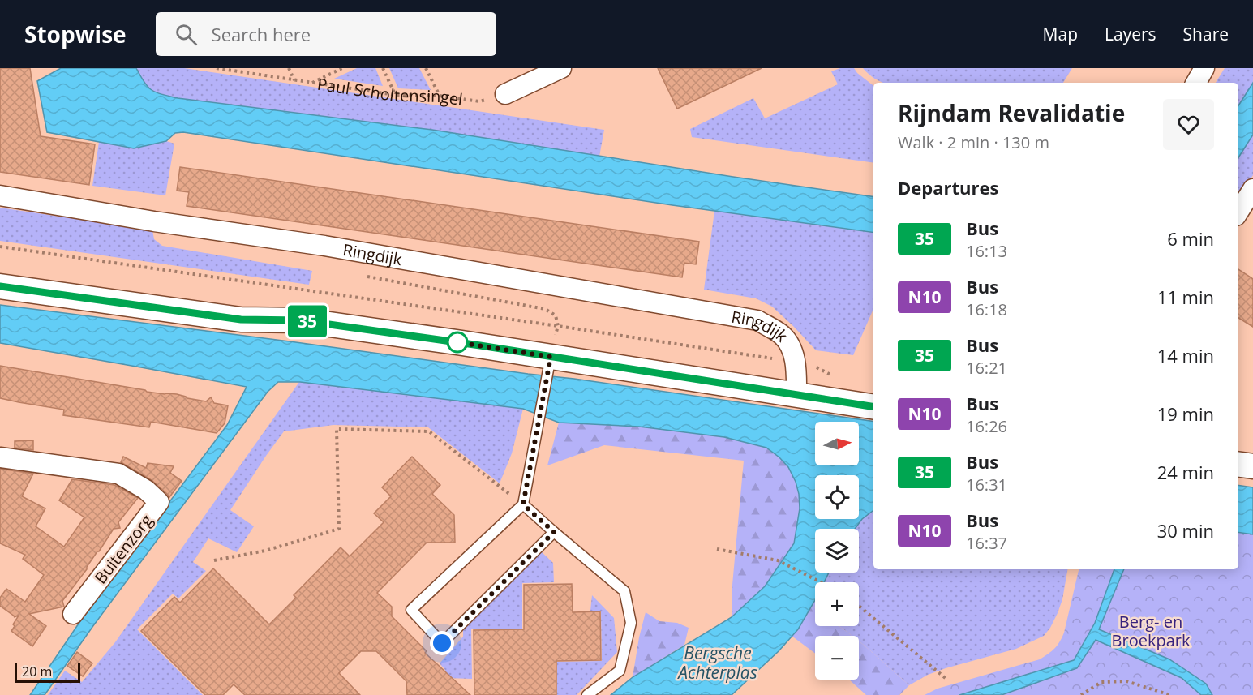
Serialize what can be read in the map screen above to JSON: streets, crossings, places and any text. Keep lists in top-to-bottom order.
{
  "streets": {
    "street": ["Ringdijk", "Buitenzorg"],
    "path": ["Paul Scholtensingel"]
  },
  "water": ["Bergsche Achterplas"],
  "parks": ["Berg- en Broekpark"],
  "lines": ["bus line 35"],
  "scale_bar": "20 m",
  "north": "right",
  "page": {
    "header": "Stopwise",
    "search": "Search here",
    "nav": ["Map", "Layers", "Share"],
    "on_map": "35",
    "heading": [
      ["Rijndam Revalidatie", "Walk · 2 min · 130 m"],
      "Departures"
    ],
    "list": [
      {
        "mark": "35",
        "name": "Bus",
        "note": "16:13",
        "value": "6 min"
      },
      {
        "mark": "N10",
        "name": "Bus",
        "note": "16:18",
        "value": "11 min"
      },
      {
        "mark": "35",
        "name": "Bus",
        "note": "16:21",
        "value": "14 min"
      },
      {
        "mark": "N10",
        "name": "Bus",
        "note": "16:26",
        "value": "19 min"
      },
      {
        "mark": "35",
        "name": "Bus",
        "note": "16:31",
        "value": "24 min"
      },
      {
        "mark": "N10",
        "name": "Bus",
        "note": "16:37",
        "value": "30 min"
      }
    ],
    "map_buttons": ["+", "−"],
    "scale": "20 m"
  }
}
